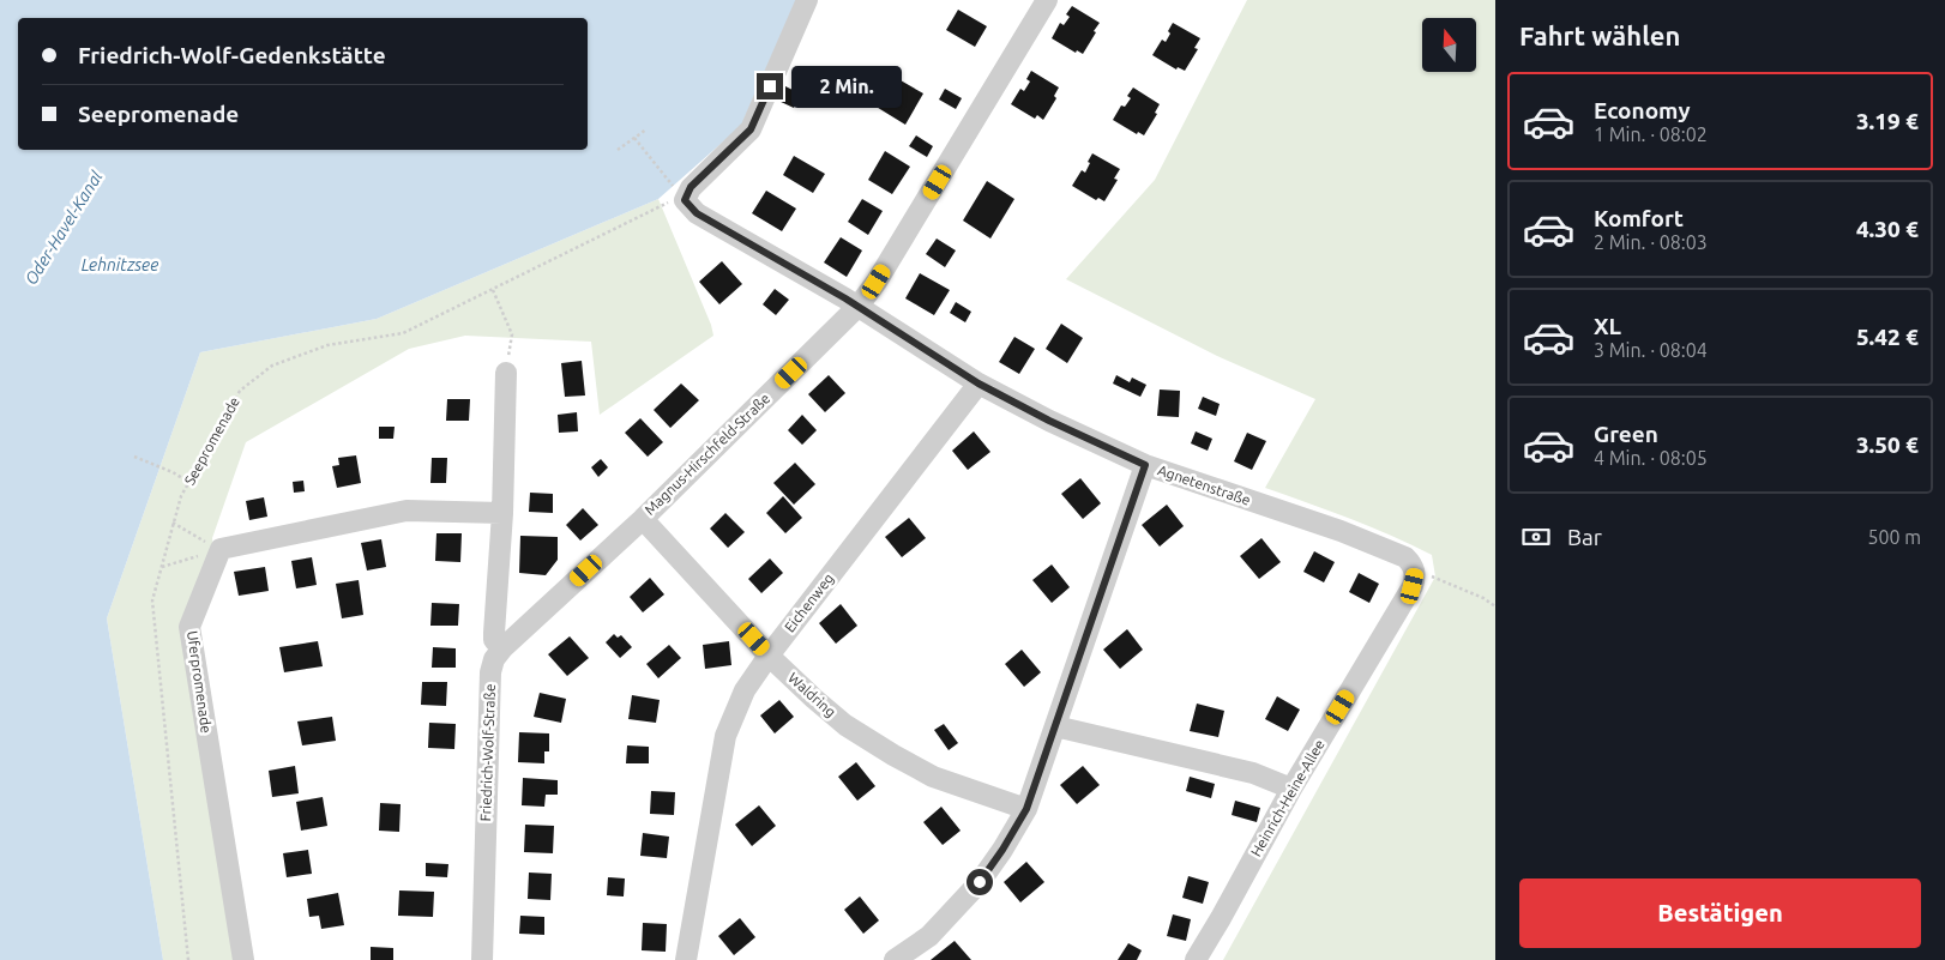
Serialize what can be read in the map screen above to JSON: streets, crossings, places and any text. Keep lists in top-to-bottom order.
{
  "streets": {
    "street": [
      "Magnus-Hirschfeld-Straße",
      "Agnetenstraße",
      "Eichenweg",
      "Uferpromenade",
      "Waldring",
      "Friedrich-Wolf-Straße",
      "Heinrich-Heine-Allee"
    ],
    "path": ["Seepromenade"]
  },
  "crossings": [
    ["Seepromenade", "Agnetenstraße"],
    ["Magnus-Hirschfeld-Straße", "Agnetenstraße"],
    ["Magnus-Hirschfeld-Straße", "Waldring"],
    ["Magnus-Hirschfeld-Straße", "Friedrich-Wolf-Straße"],
    ["Agnetenstraße", "Eichenweg"],
    ["Agnetenstraße", "Heinrich-Heine-Allee"],
    ["Eichenweg", "Waldring"]
  ],
  "water": ["Oder-Havel-Kanal", "Lehnitzsee"],
  "north": "top",
  "page": {
    "heading": "Fahrt wählen",
    "banner": ["Friedrich-Wolf-Gedenkstätte", "Seepromenade"],
    "bubble": "2 Min.",
    "list": [
      {
        "name": "Economy",
        "note": "1 Min. · 08:02",
        "value": "3.19 €"
      },
      {
        "name": "Komfort",
        "note": "2 Min. · 08:03",
        "value": "4.30 €"
      },
      {
        "name": "XL",
        "note": "3 Min. · 08:04",
        "value": "5.42 €"
      },
      {
        "name": "Green",
        "note": "4 Min. · 08:05",
        "value": "3.50 €"
      }
    ],
    "pay": ["Bar", "500 m"],
    "buttons": "Bestätigen"
  }
}
